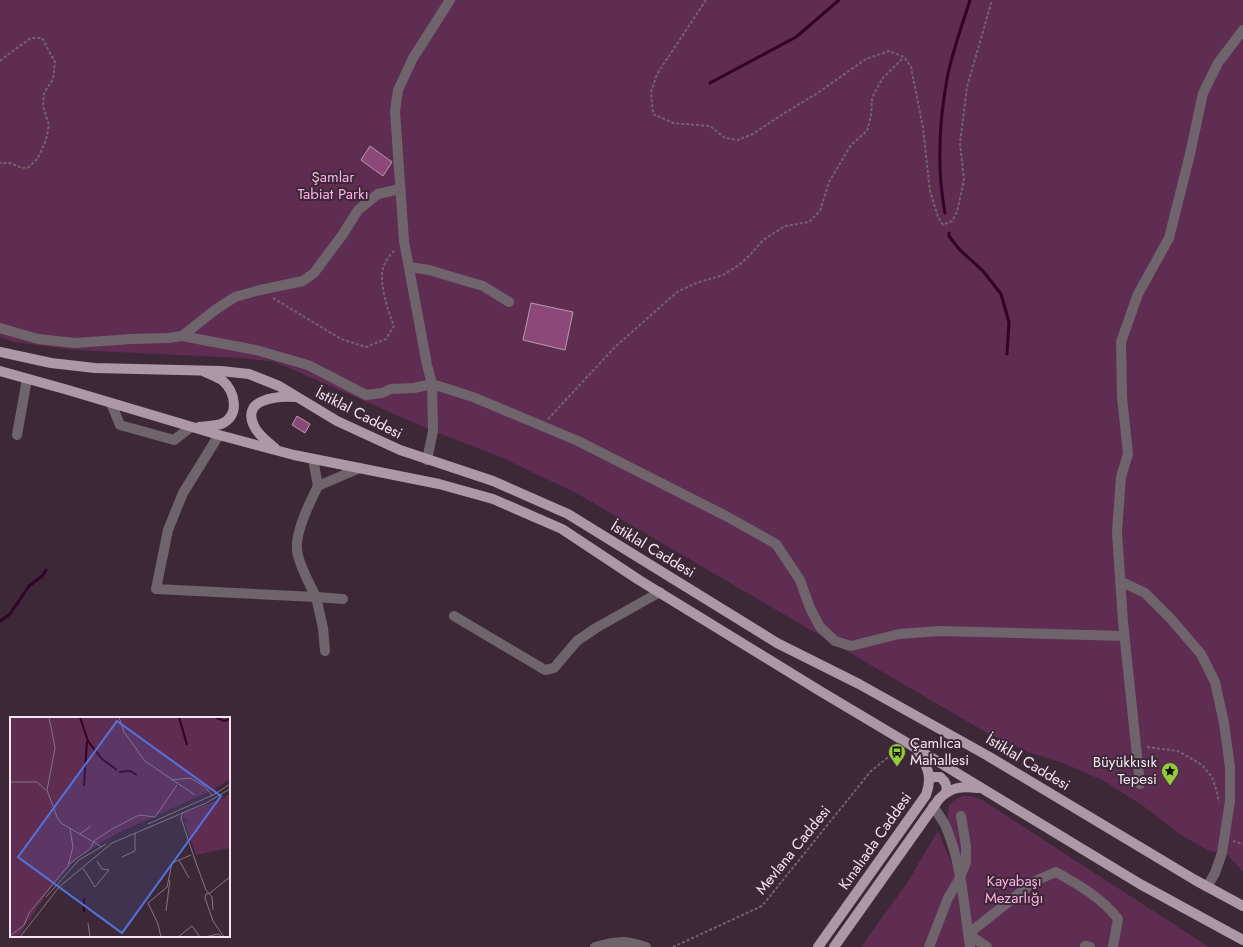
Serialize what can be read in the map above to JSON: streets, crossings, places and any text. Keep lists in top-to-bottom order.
{
  "streets": {
    "main road": ["İstiklal Caddesi", "Kınalıada Caddesi"],
    "path": ["Mevlana Caddesi"]
  },
  "crossings": [
    ["İstiklal Caddesi", "Mevlana Caddesi"]
  ],
  "parks": ["Şamlar Tabiat Parkı", "Kayabaşı Mezarlığı"],
  "places": {
    "bus stop": ["Çamlıca Mahallesi"],
    "place": ["Büyükkısık Tepesi"]
  }
}
